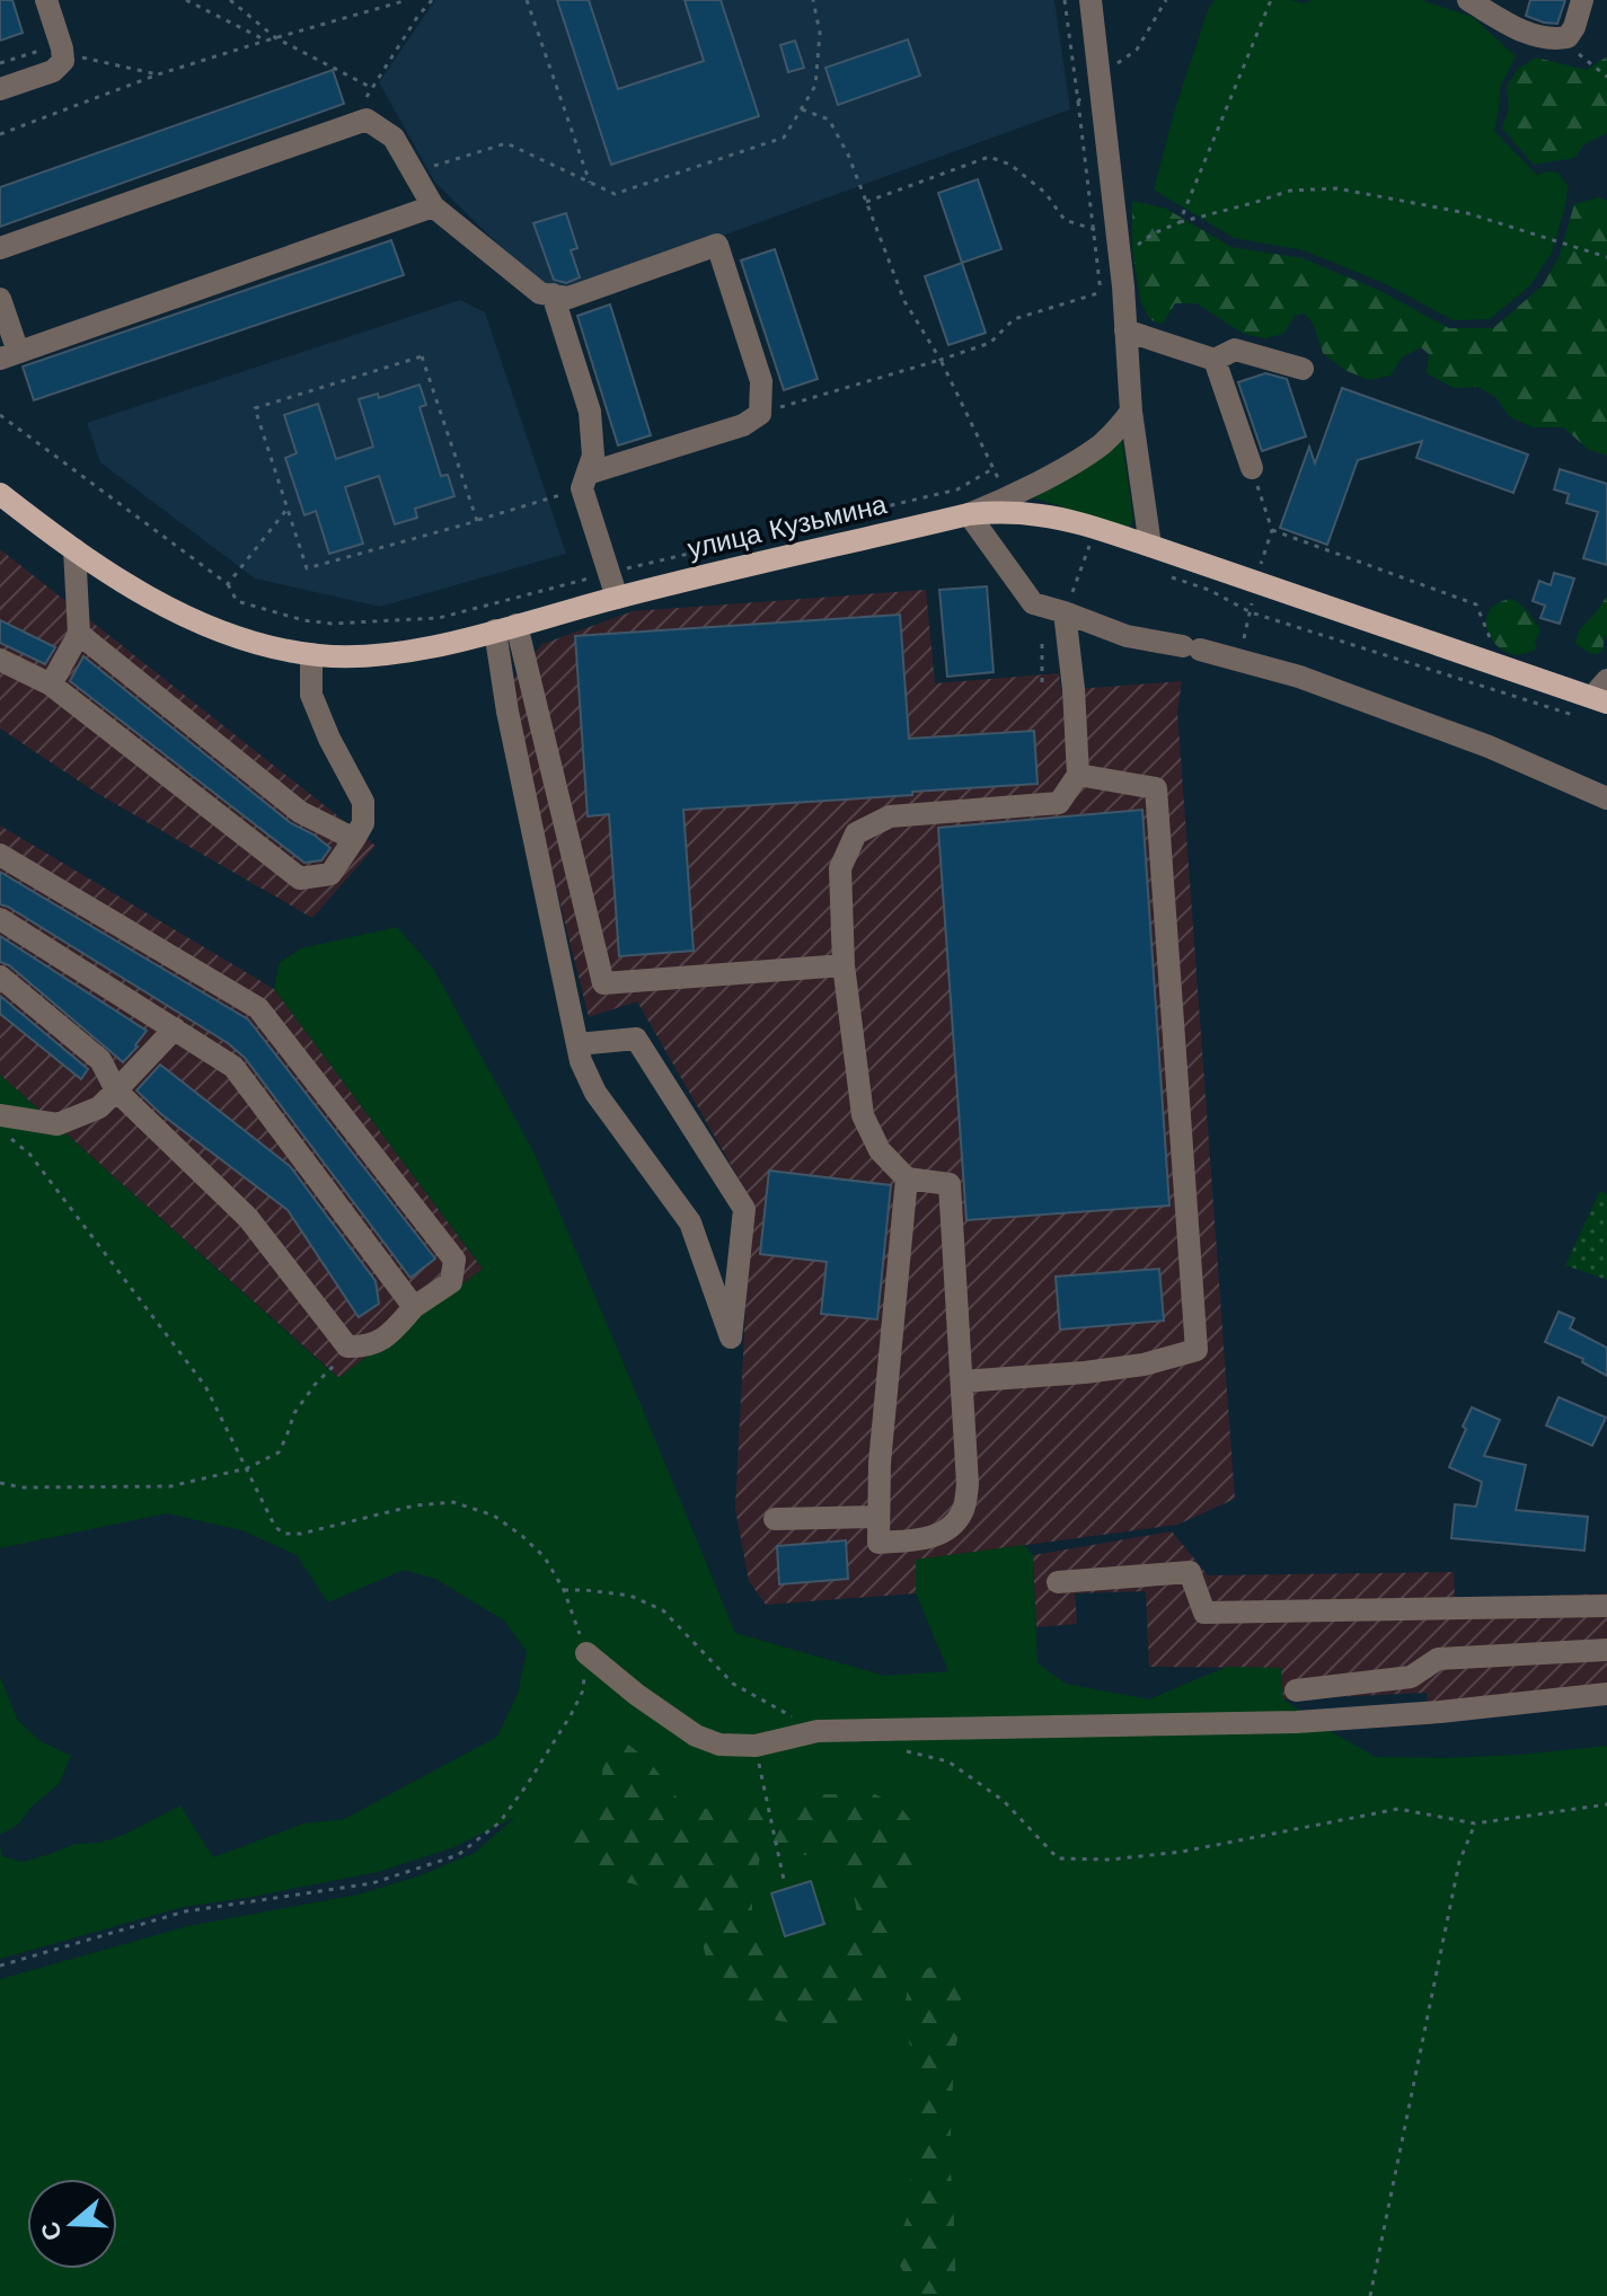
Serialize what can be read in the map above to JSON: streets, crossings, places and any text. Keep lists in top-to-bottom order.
{
  "streets": {
    "main road": ["улица Кузьмина"]
  },
  "north": "left"
}
